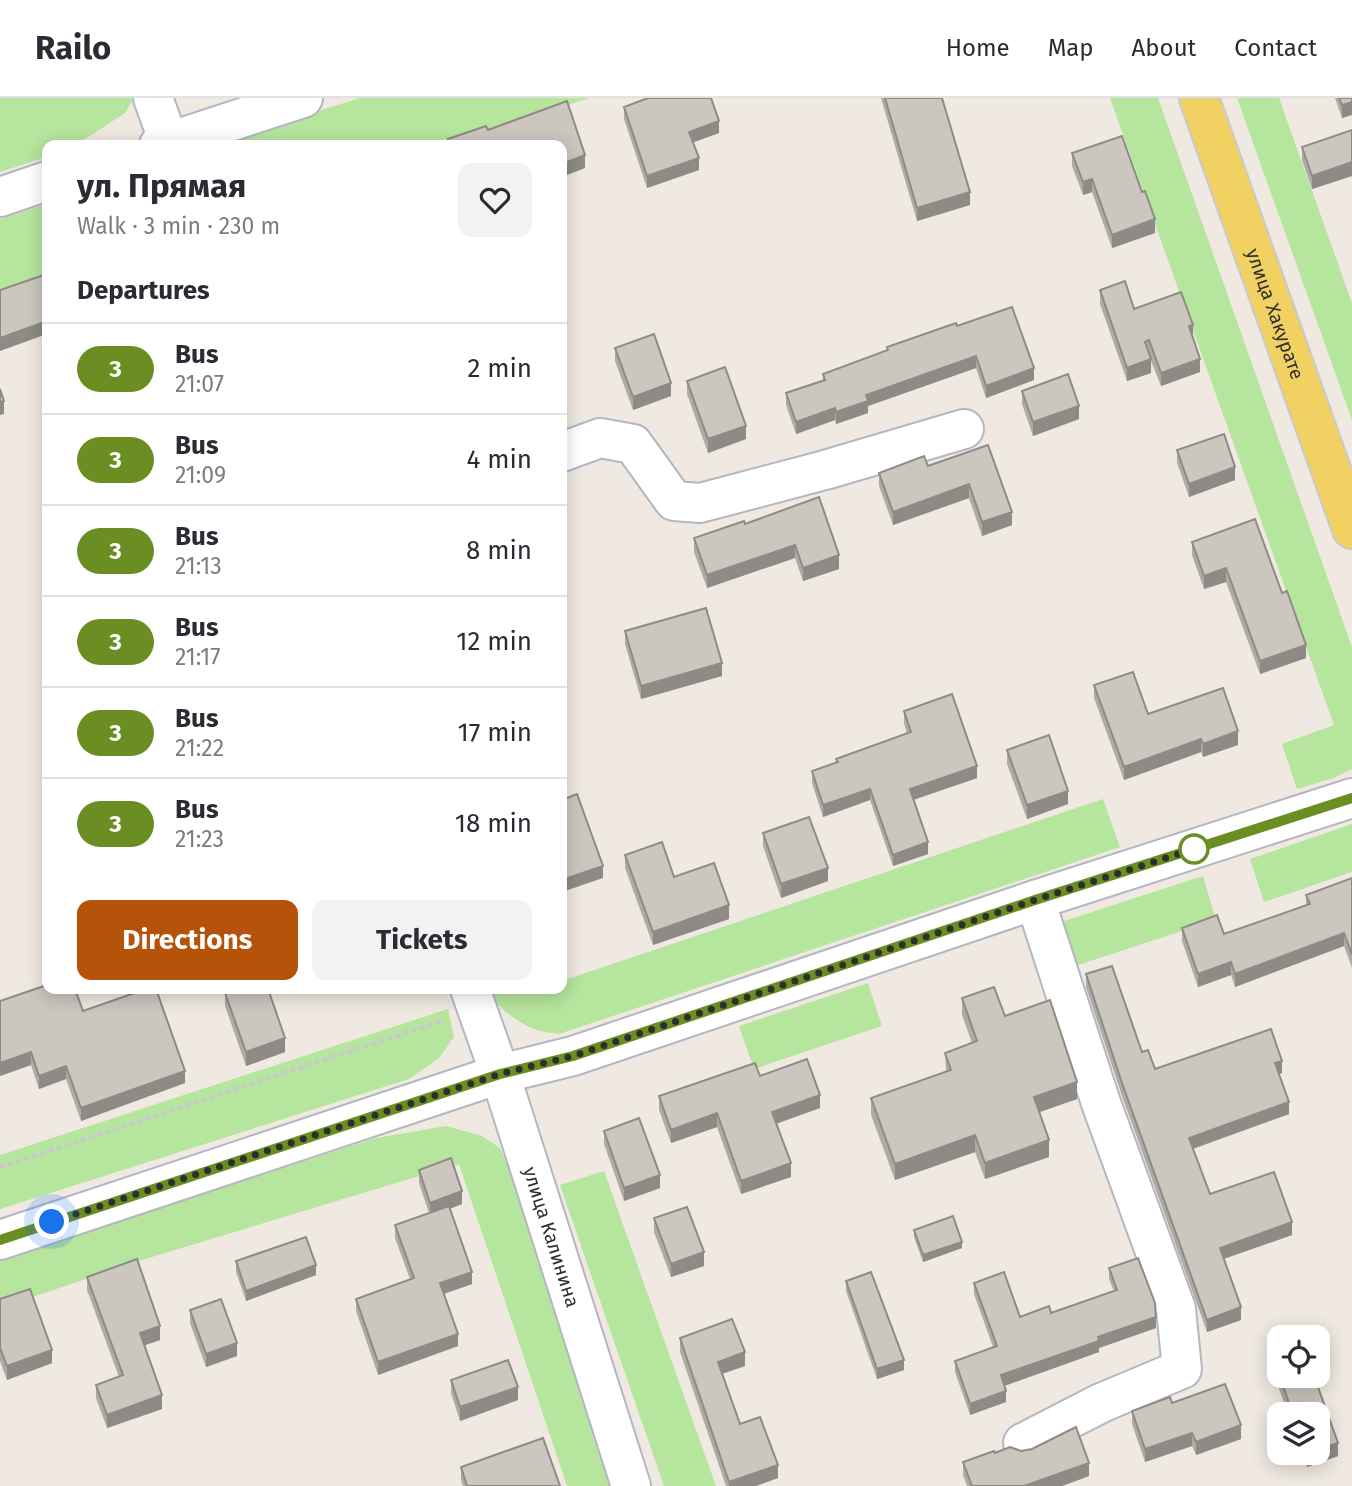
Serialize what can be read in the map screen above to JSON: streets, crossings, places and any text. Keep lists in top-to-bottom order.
{
  "streets": {
    "main road": ["улица Хакурате"],
    "street": ["улица Калинина"]
  },
  "lines": ["bus line 3"],
  "page": {
    "header": "Railo",
    "nav": [
      "Home",
      "Map",
      "About",
      "Contact"
    ],
    "heading": [
      ["ул. Прямая", "Walk · 3 min · 230 m"],
      "Departures"
    ],
    "list": [
      {
        "mark": "3",
        "name": "Bus",
        "note": "21:07",
        "value": "2 min"
      },
      {
        "mark": "3",
        "name": "Bus",
        "note": "21:09",
        "value": "4 min"
      },
      {
        "mark": "3",
        "name": "Bus",
        "note": "21:13",
        "value": "8 min"
      },
      {
        "mark": "3",
        "name": "Bus",
        "note": "21:17",
        "value": "12 min"
      },
      {
        "mark": "3",
        "name": "Bus",
        "note": "21:22",
        "value": "17 min"
      },
      {
        "mark": "3",
        "name": "Bus",
        "note": "21:23",
        "value": "18 min"
      }
    ],
    "buttons": ["Directions", "Tickets"]
  }
}
